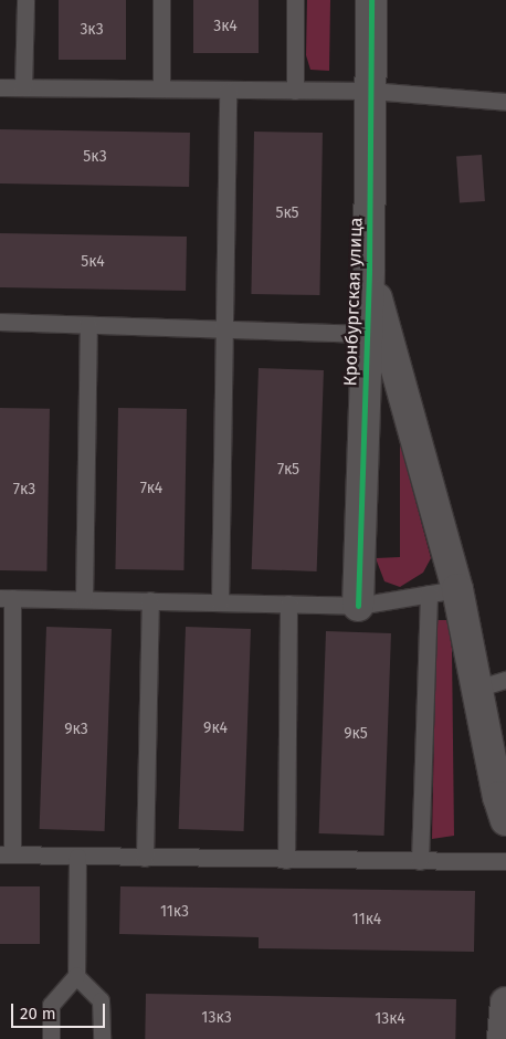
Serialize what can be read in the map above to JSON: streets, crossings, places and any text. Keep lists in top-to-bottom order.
{
  "streets": {
    "street": ["Кронбургская улица"]
  },
  "house_numbers": [
    "3к4",
    "3к3",
    "5к3",
    "5к5",
    "5к4",
    "7к5",
    "7к4",
    "7к3",
    "9к4",
    "9к3",
    "9к5",
    "11к3",
    "11к4",
    "13к3",
    "13к4"
  ],
  "scale_bar": "20 m"
}
